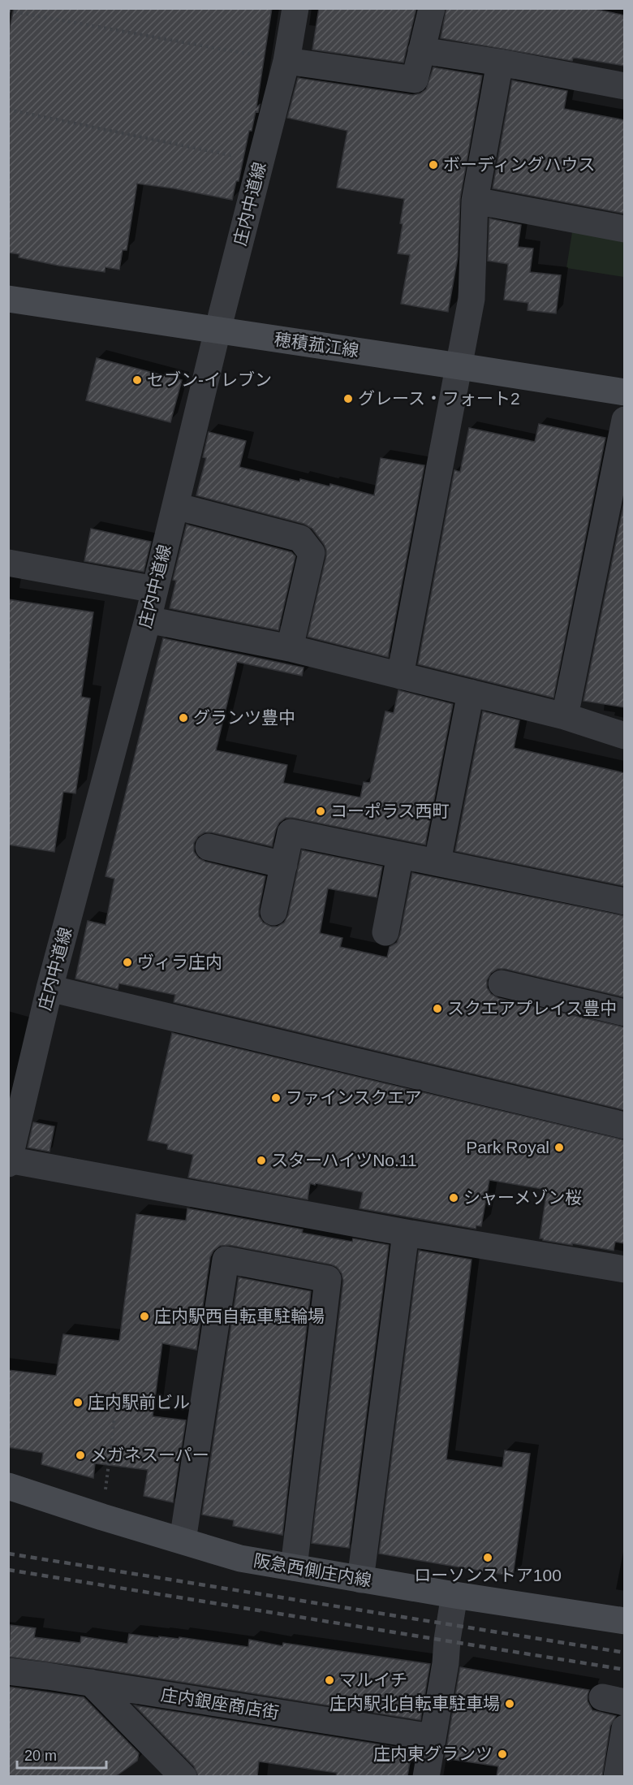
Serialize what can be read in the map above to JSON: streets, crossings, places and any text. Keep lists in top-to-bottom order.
{
  "streets": {
    "street": [
      "庄内中道線",
      "穂積菰江線",
      "阪急西側庄内線",
      "庄内銀座商店街"
    ]
  },
  "crossings": [
    ["庄内中道線", "穂積菰江線"]
  ],
  "places": [
    "ボーディングハウス",
    "セブン-イレブン",
    "グレース・フォート2",
    "グランツ豊中",
    "コーポラス西町",
    "ヴィラ庄内",
    "スクエアプレイス豊中",
    "ファインスクエア",
    "Park Royal",
    "スターハイツNo.11",
    "シャーメゾン桜",
    "庄内駅西自転車駐輪場",
    "庄内駅前ビル",
    "メガネスーパー",
    "ローソンストア100",
    "マルイチ",
    "庄内駅北自転車駐車場",
    "庄内東グランツ"
  ],
  "scale_bar": "20 m"
}
